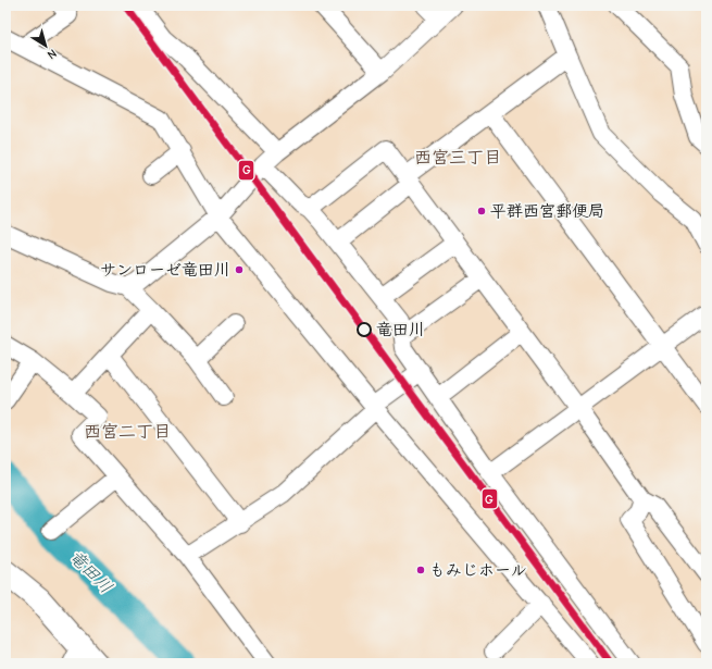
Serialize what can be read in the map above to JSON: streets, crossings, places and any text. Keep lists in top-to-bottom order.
{
  "districts": ["西宮三丁目", "西宮二丁目"],
  "water": ["竜田川"],
  "places": [
    "平群西宮郵便局",
    "サンローゼ竜田川",
    "竜田川",
    "もみじホール"
  ],
  "lines": ["transit line G"],
  "north": "bottom right"
}
